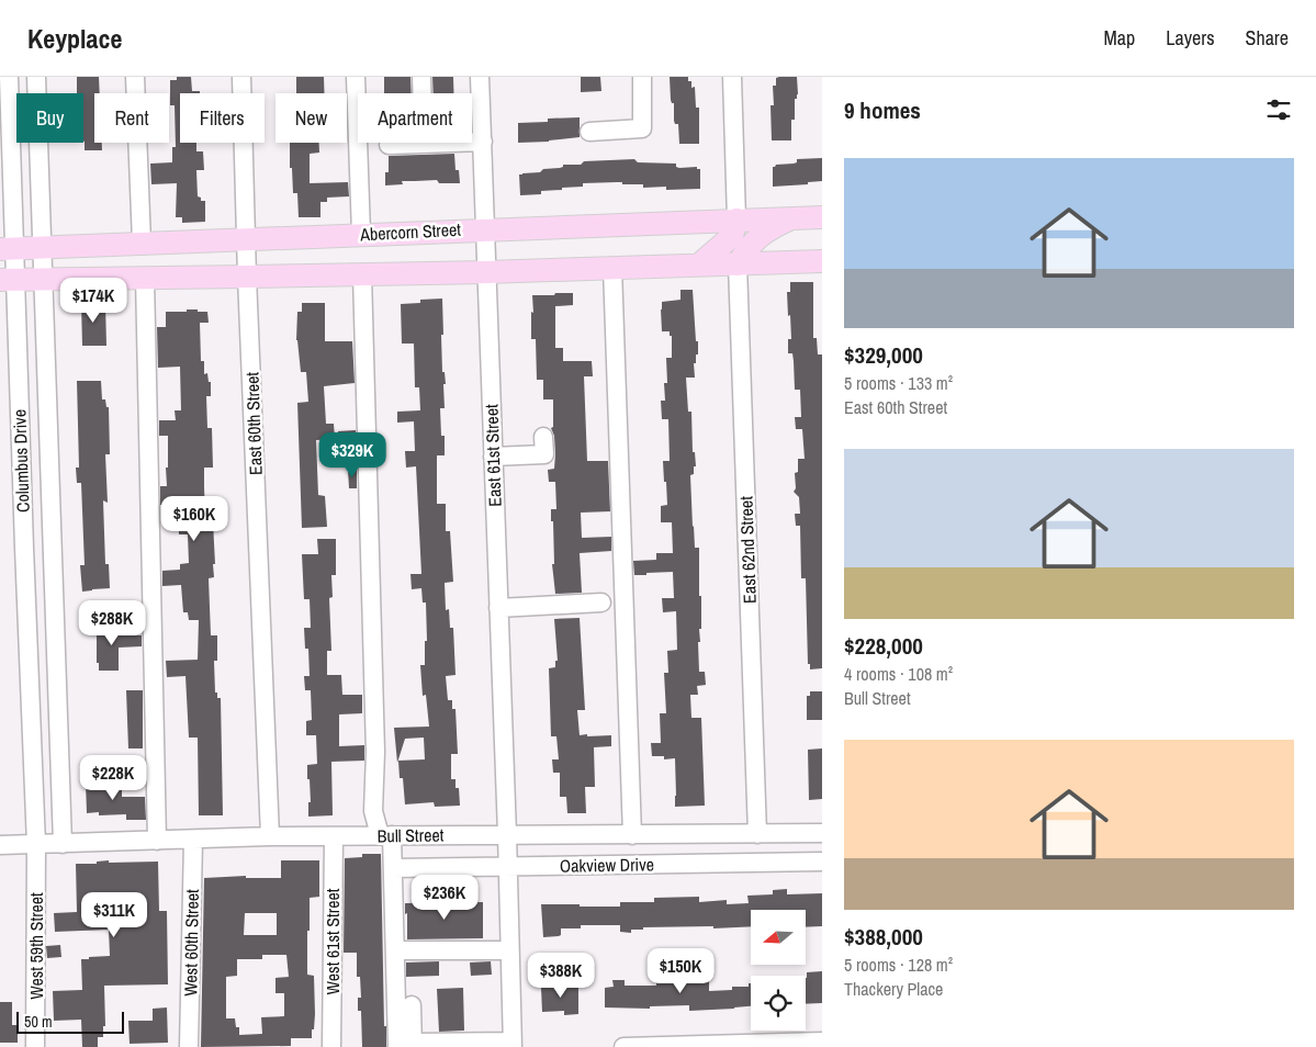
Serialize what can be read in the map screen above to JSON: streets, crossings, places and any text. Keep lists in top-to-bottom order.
{
  "streets": {
    "main road": ["Abercorn Street"],
    "street": [
      "East 60th Street",
      "East 61st Street",
      "Columbus Drive",
      "East 62nd Street",
      "Bull Street",
      "Oakview Drive",
      "West 61st Street",
      "West 60th Street",
      "West 59th Street"
    ]
  },
  "crossings": [
    ["Abercorn Street", "East 60th Street"],
    ["Abercorn Street", "East 61st Street"],
    ["Abercorn Street", "Columbus Drive"],
    ["East 60th Street", "Bull Street"],
    ["East 61st Street", "Bull Street"],
    ["East 61st Street", "Oakview Drive"],
    ["Columbus Drive", "Bull Street"],
    ["Columbus Drive", "West 59th Street"],
    ["East 62nd Street", "Bull Street"],
    ["Bull Street", "West 61st Street"],
    ["Bull Street", "West 60th Street"],
    ["Bull Street", "West 59th Street"]
  ],
  "scale_bar": "50 m",
  "north": "left",
  "page": {
    "header": "Keyplace",
    "nav": ["Map", "Layers", "Share"],
    "heading": "9 homes",
    "chip": [
      "Buy",
      "Rent",
      "Filters",
      "New",
      "Apartment"
    ],
    "list": [
      {
        "name": "$329,000",
        "note": "5 rooms · 133 m² · East 60th Street"
      },
      {
        "name": "$228,000",
        "note": "4 rooms · 108 m² · Bull Street"
      },
      {
        "name": "$388,000",
        "note": "5 rooms · 128 m² · Thackery Place"
      }
    ],
    "price": [
      "$174K",
      "$329K",
      "$160K",
      "$288K",
      "$228K",
      "$236K",
      "$311K",
      "$150K",
      "$388K"
    ],
    "scale": "50 m"
  }
}
